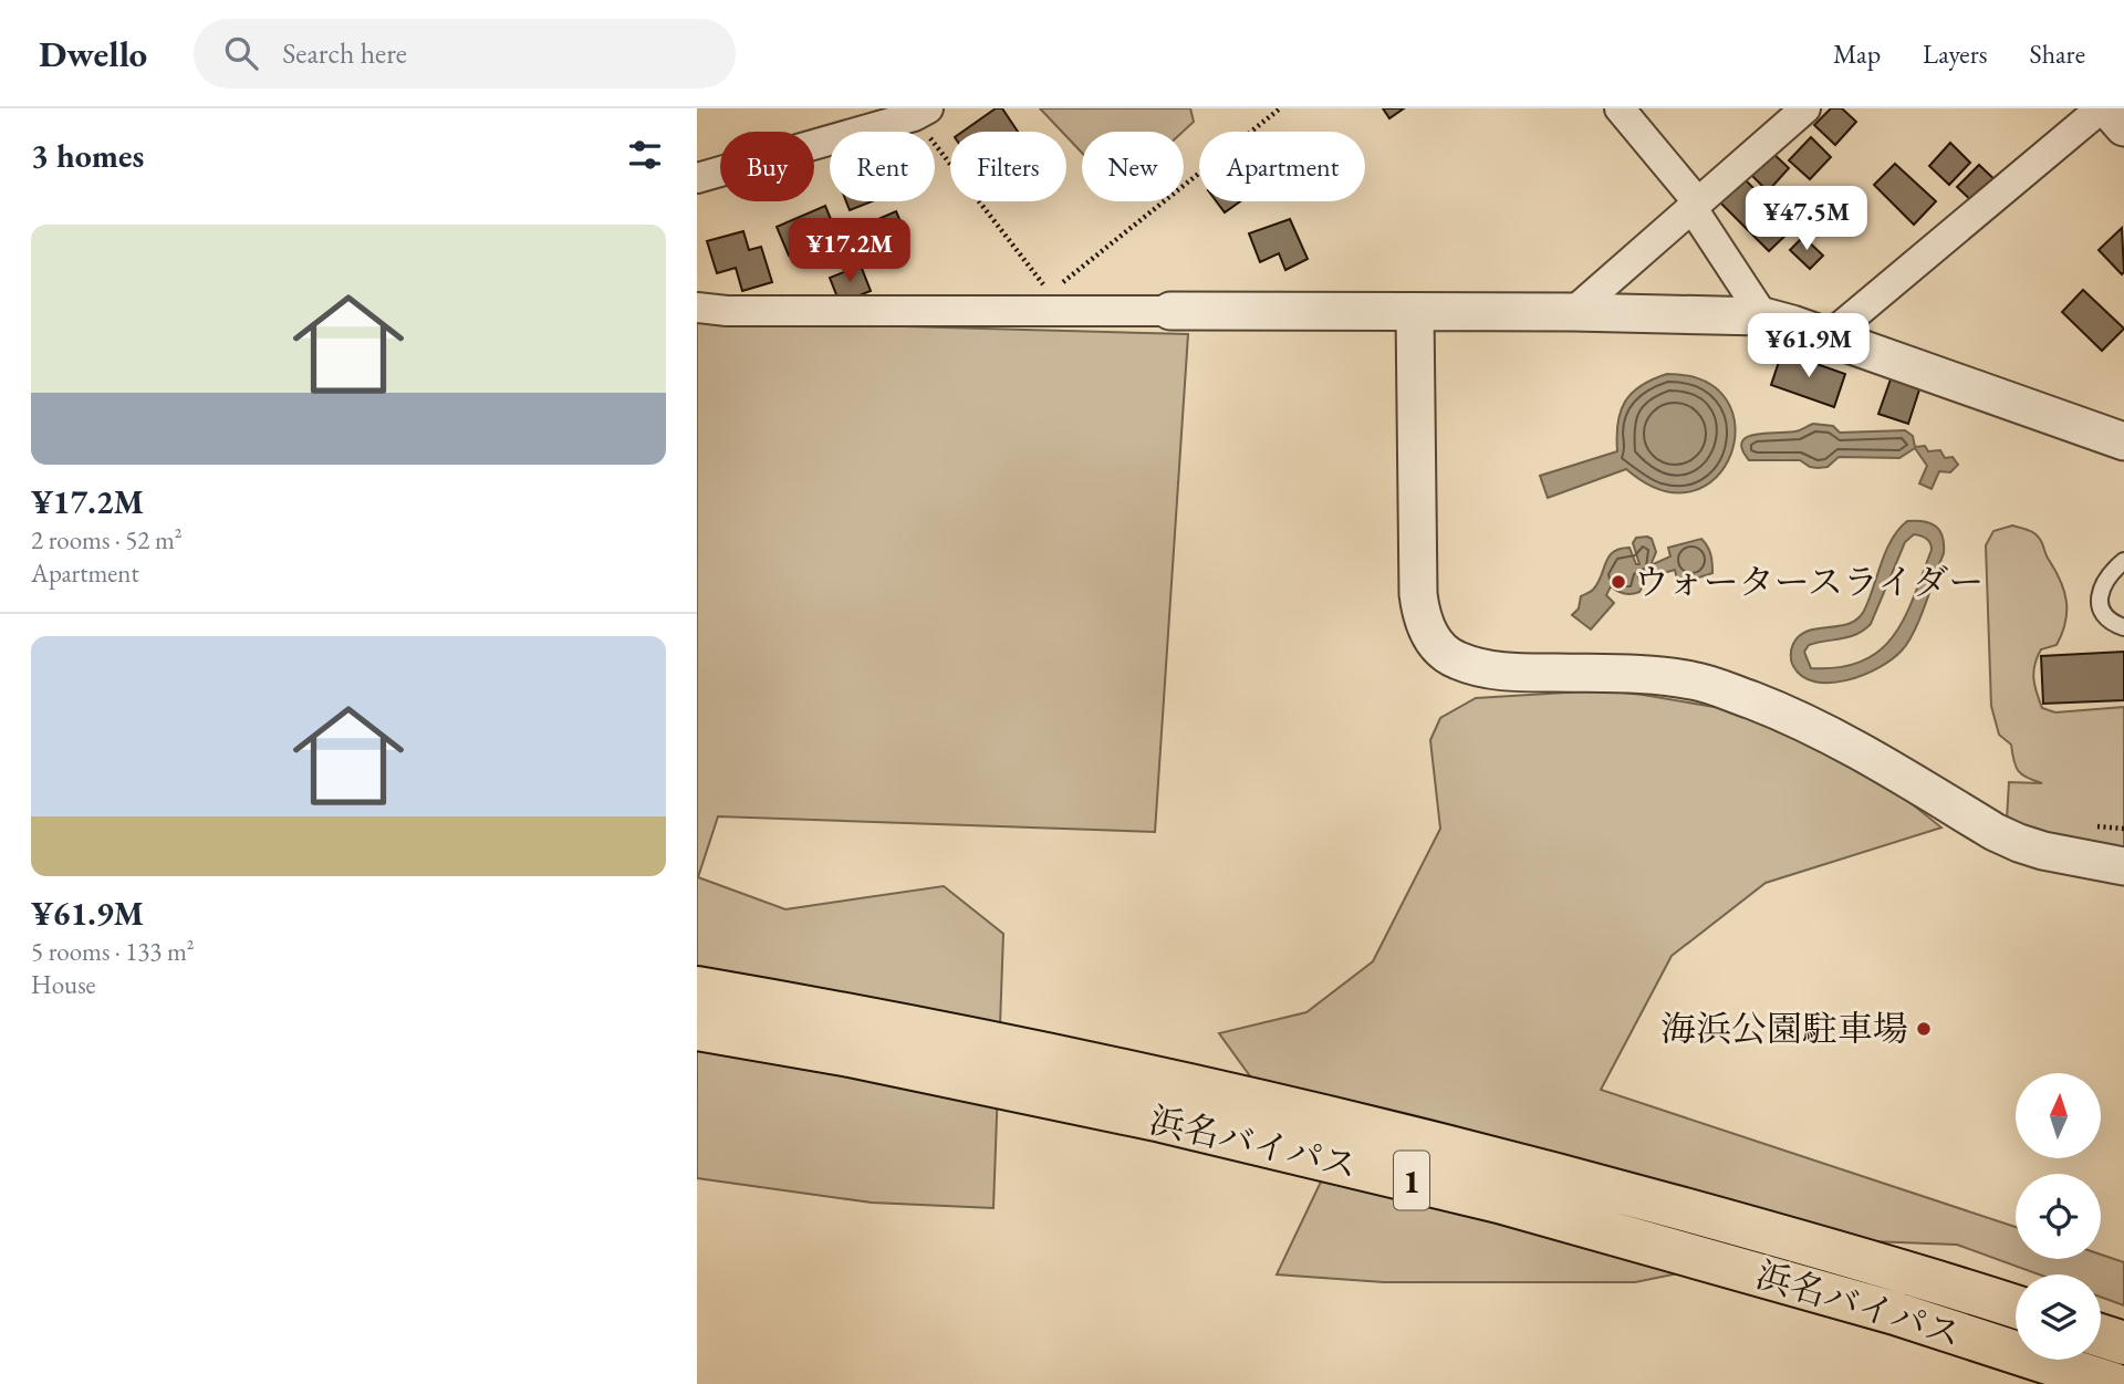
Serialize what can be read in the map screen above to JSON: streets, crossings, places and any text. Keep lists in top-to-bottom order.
{
  "streets": {
    "highway": ["浜名バイパス", "1"]
  },
  "places": ["ウォータースライダー", "海浜公園駐車場"],
  "north": "top",
  "page": {
    "header": "Dwello",
    "search": "Search here",
    "nav": ["Map", "Layers", "Share"],
    "heading": "3 homes",
    "chip": [
      "Buy",
      "Rent",
      "Filters",
      "New",
      "Apartment"
    ],
    "price": ["¥47.5M", "¥17.2M", "¥61.9M"],
    "list": [
      {
        "name": "¥17.2M",
        "note": "2 rooms · 52 m² · Apartment"
      },
      {
        "name": "¥61.9M",
        "note": "5 rooms · 133 m² · House"
      }
    ]
  }
}
